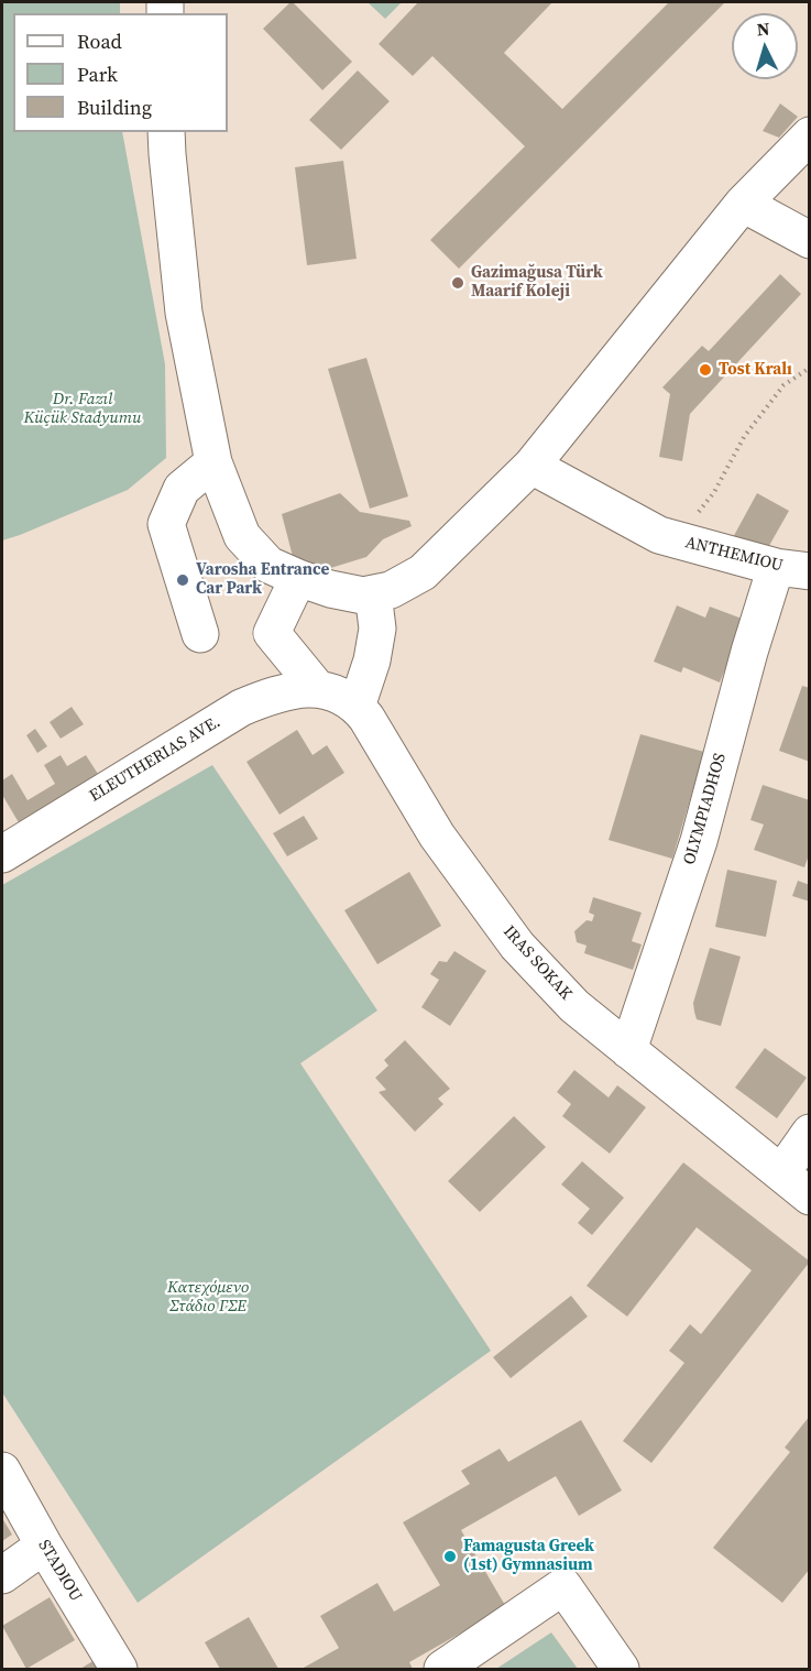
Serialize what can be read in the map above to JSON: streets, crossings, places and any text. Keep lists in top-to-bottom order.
{
  "streets": {
    "street": [
      "ANTHEMIOU",
      "ELEUTHERIAS AVE.",
      "OLYMPIADHOS",
      "IRAS SOKAK",
      "STADIOU"
    ]
  },
  "crossings": [
    ["ANTHEMIOU", "OLYMPIADHOS"],
    ["ELEUTHERIAS AVE.", "IRAS SOKAK"],
    ["OLYMPIADHOS", "IRAS SOKAK"]
  ],
  "parks": ["Dr. Fazıl Küçük Stadyumu", "Κατεχόμενο Στάδιο ΓΣΕ"],
  "places": [
    "Gazimağusa Türk Maarif Koleji",
    "Tost Kralı",
    "Varosha Entrance Car Park",
    "Famagusta Greek (1st) Gymnasium"
  ],
  "legend": ["Road", "Park", "Building"],
  "north": "top"
}
